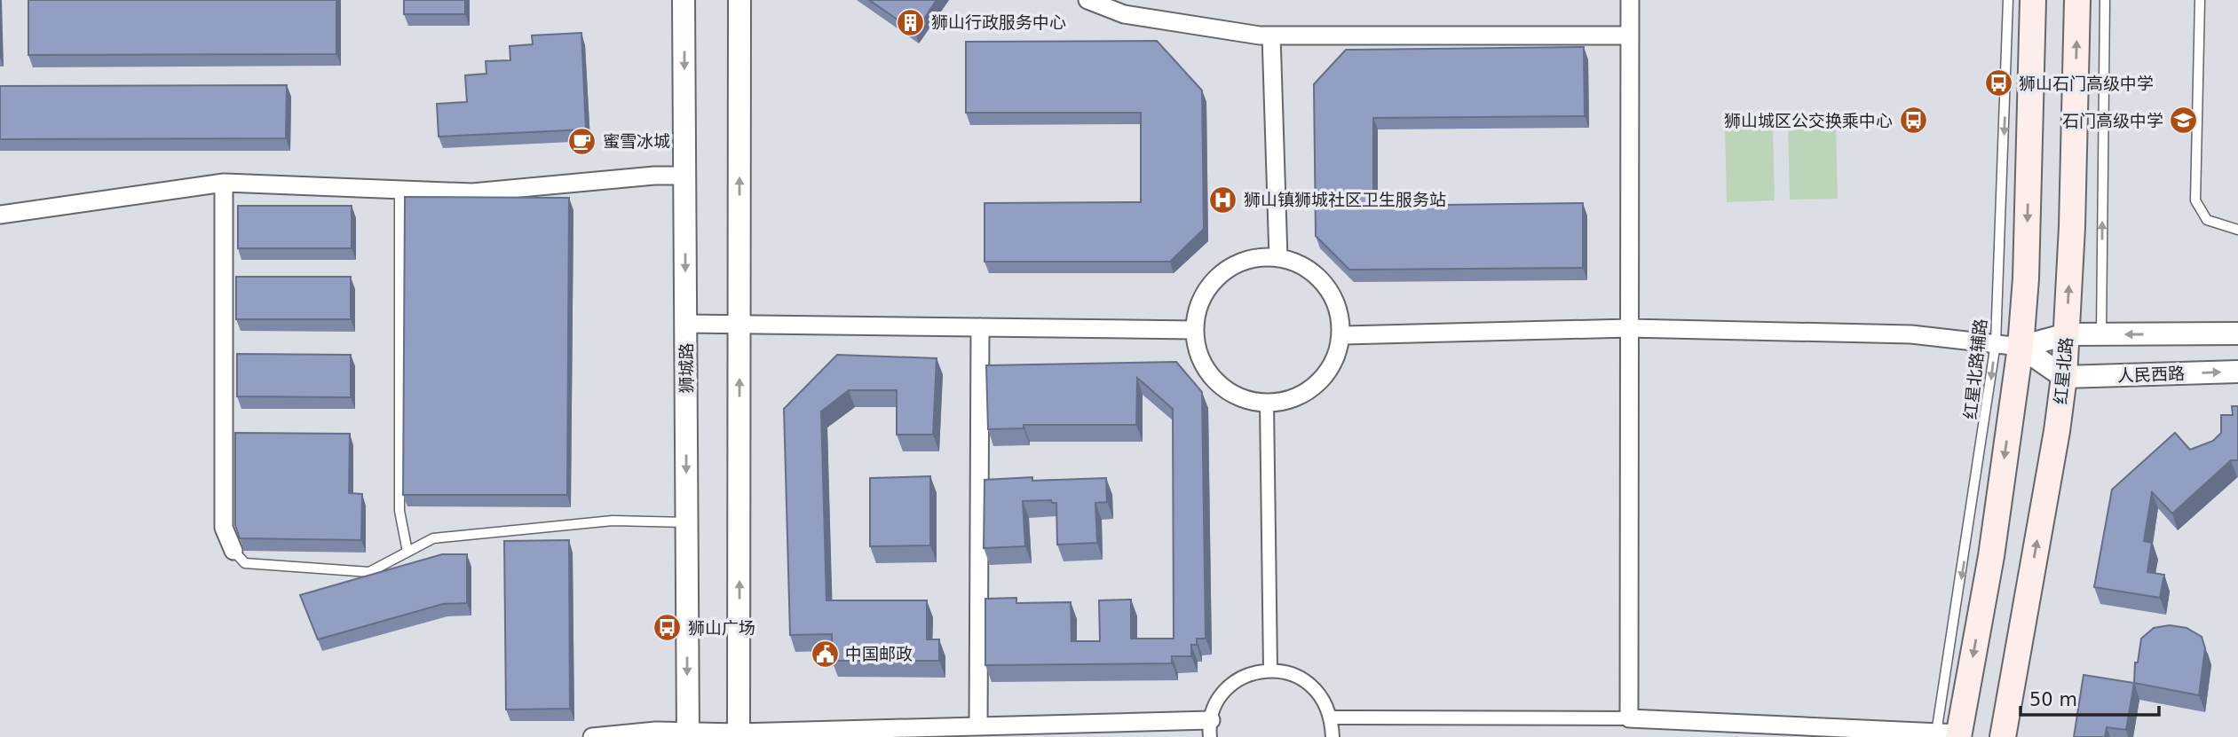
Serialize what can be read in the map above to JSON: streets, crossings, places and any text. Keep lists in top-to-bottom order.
{
  "streets": {
    "main road": ["红星北路"],
    "street": ["狮城路", "人民西路"],
    "lane": ["红星北路辅路"]
  },
  "crossings": [
    ["红星北路", "人民西路"]
  ],
  "one_way": ["红星北路辅路"],
  "places": {
    "building": ["狮山行政服务中心"],
    "bus stop": ["狮山石门高级中学", "狮山城区公交换乘中心", "狮山广场"],
    "school or university": ["石门高级中学"],
    "cafe": ["蜜雪冰城"],
    "hospital": ["狮山镇狮城社区卫生服务站"],
    "public building": ["中国邮政"]
  },
  "scale_bar": "50 m"
}
